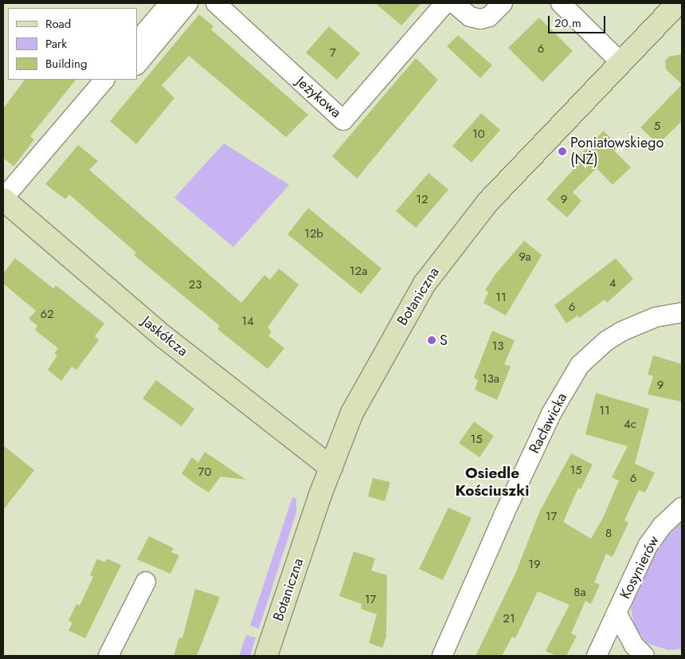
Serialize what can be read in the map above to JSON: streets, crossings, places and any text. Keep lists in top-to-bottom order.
{
  "streets": {
    "main road": ["Botaniczna", "Jaskółcza"],
    "street": ["Jeżykowa", "Racławicka", "Kosynierów"]
  },
  "crossings": [
    ["Botaniczna", "Jaskółcza"]
  ],
  "districts": ["Osiedle Kościuszki"],
  "places": ["Poniatowskiego (NŻ)", "S"],
  "house_numbers": [
    "6",
    "7",
    "5",
    "10",
    "12",
    "9",
    "12b",
    "9a",
    "12a",
    "4",
    "23",
    "11",
    "6",
    "62",
    "14",
    "13",
    "13a",
    "9",
    "11",
    "4c",
    "15",
    "15",
    "70",
    "6",
    "17",
    "8",
    "19",
    "8a",
    "17",
    "21"
  ],
  "legend": ["Road", "Park", "Building"],
  "scale_bar": "20 m"
}
